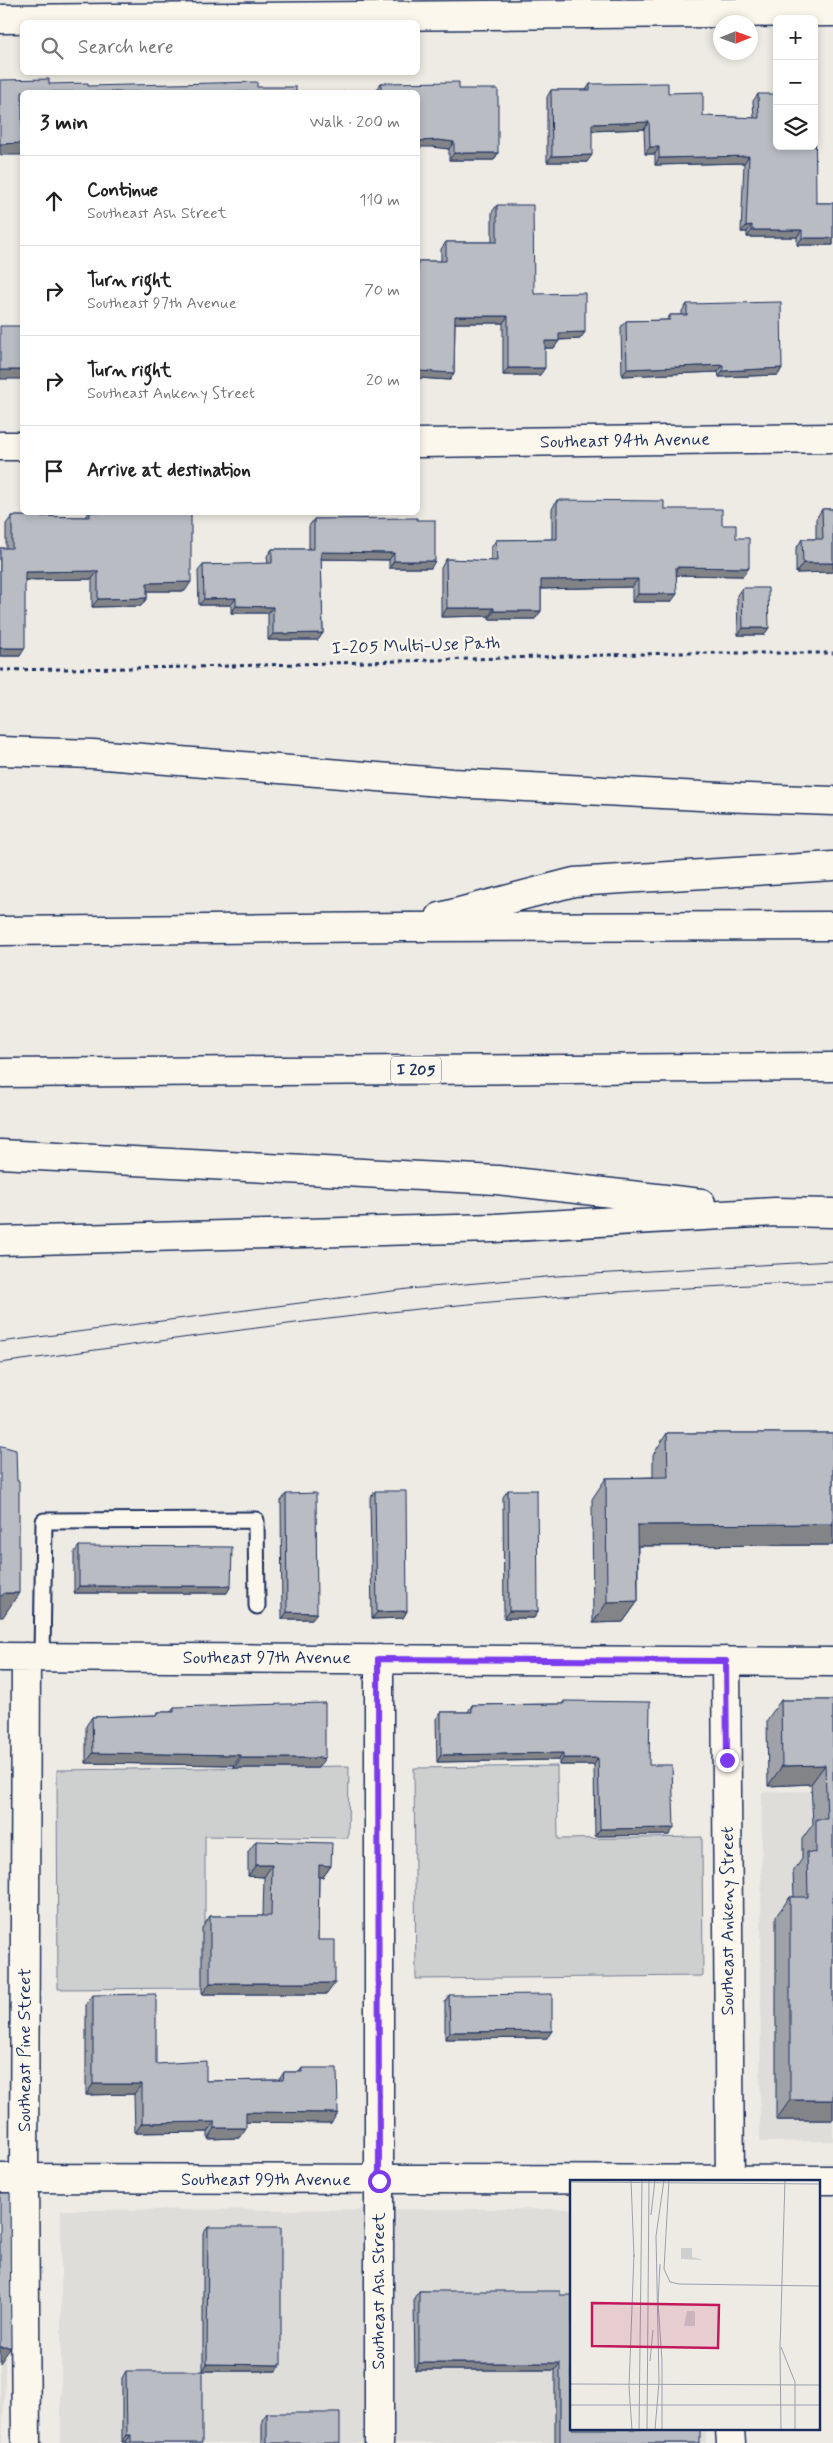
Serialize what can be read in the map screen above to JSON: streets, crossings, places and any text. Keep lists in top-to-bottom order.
{
  "streets": {
    "main road": [
      "Southeast 94th Avenue",
      "I 205",
      "Southeast 97th Avenue",
      "Southeast Ankeny Street",
      "Southeast Pine Street",
      "Southeast 99th Avenue",
      "Southeast Ash Street"
    ],
    "path": ["I-205 Multi-Use Path"]
  },
  "crossings": [
    ["Southeast 97th Avenue", "Southeast Ankeny Street"],
    ["Southeast 97th Avenue", "Southeast Pine Street"],
    ["Southeast 97th Avenue", "Southeast Ash Street"],
    ["Southeast Pine Street", "Southeast 99th Avenue"],
    ["Southeast 99th Avenue", "Southeast Ash Street"]
  ],
  "north": "right",
  "page": {
    "map_buttons": ["+", "−"],
    "search": "Search here",
    "heading": ["3 min", "Walk · 200 m"],
    "list": [
      ["Continue", "Southeast Ash Street", "110 m"],
      ["Turn right", "Southeast 97th Avenue", "70 m"],
      ["Turn right", "Southeast Ankeny Street", "20 m"],
      "Arrive at destination"
    ]
  }
}
